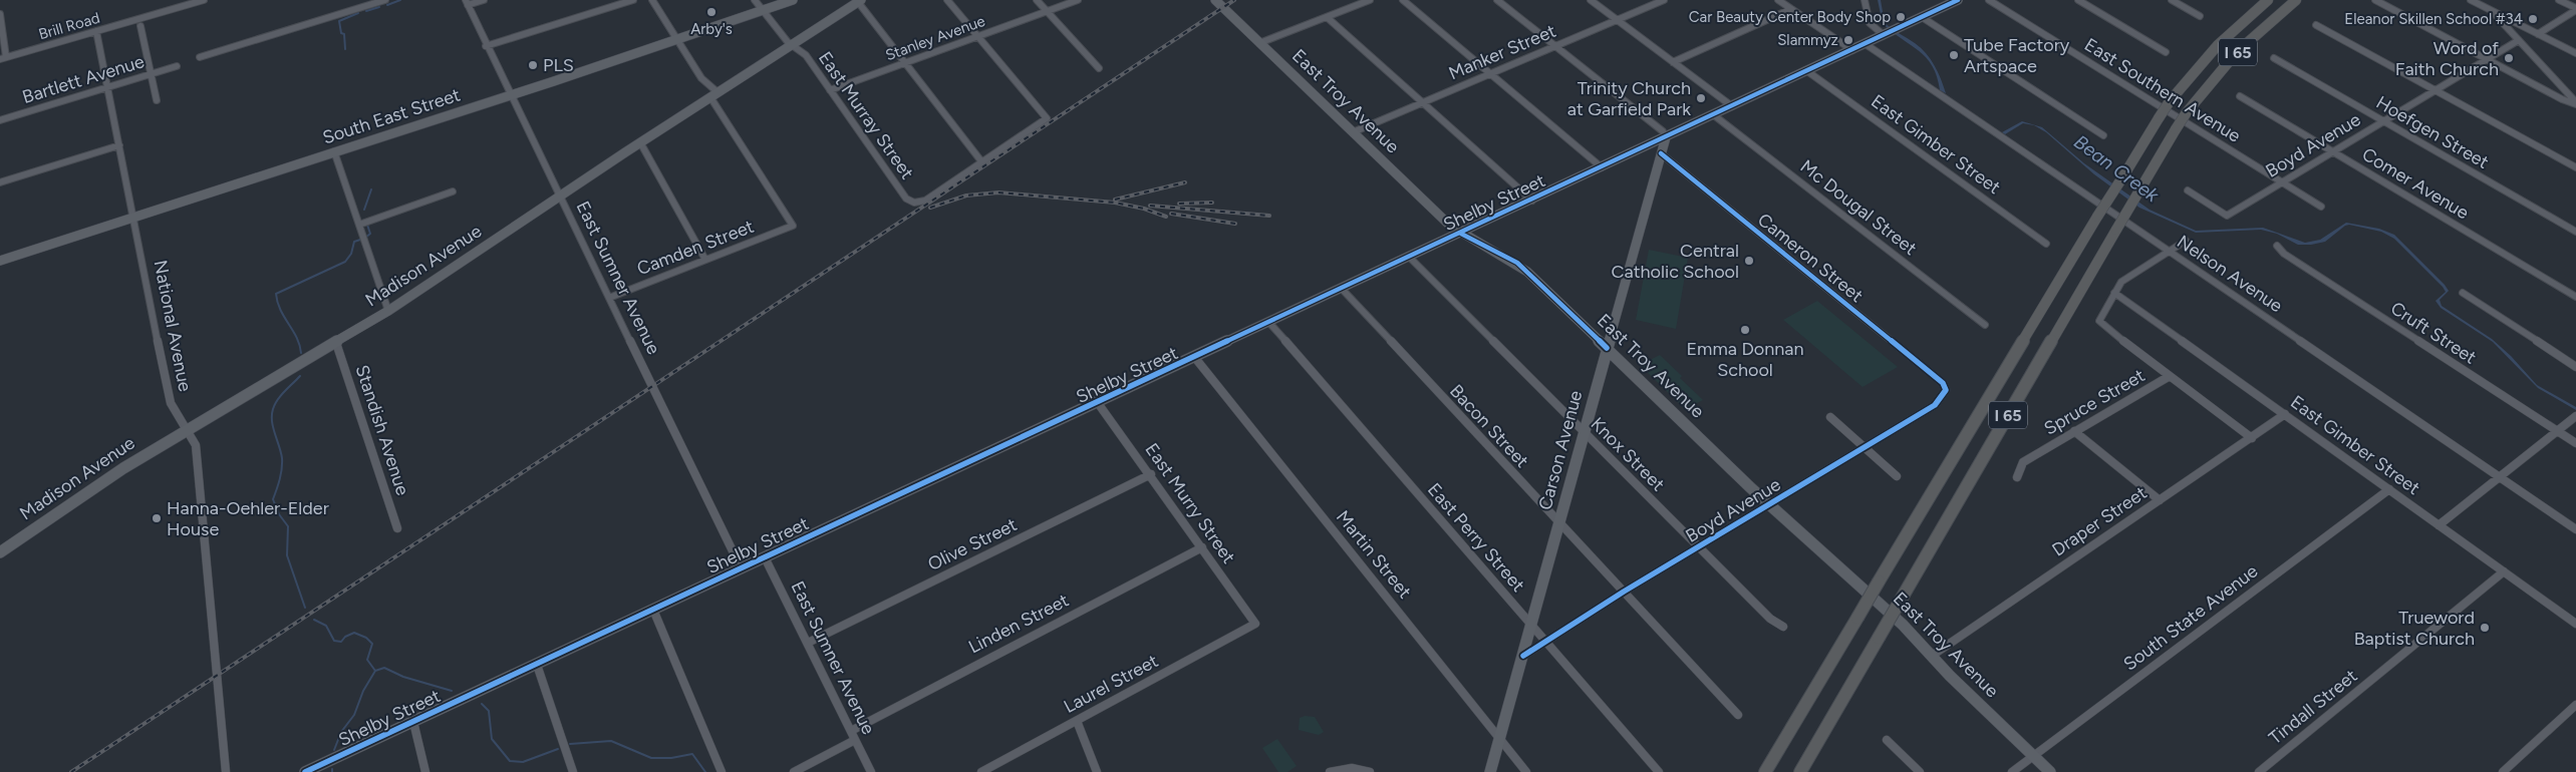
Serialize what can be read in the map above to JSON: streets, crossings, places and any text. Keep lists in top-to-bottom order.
{
  "streets": {
    "highway": ["I 65"],
    "main road": [
      "East Troy Avenue",
      "South East Street",
      "Shelby Street",
      "Madison Avenue",
      "Carson Avenue"
    ],
    "street": [
      "Brill Road",
      "Stanley Avenue",
      "Manker Street",
      "Bartlett Avenue",
      "East Southern Avenue",
      "East Murray Street",
      "Hoefgen Street",
      "East Gimber Street",
      "Boyd Avenue",
      "Comer Avenue",
      "Mc Dougal Street",
      "Camden Street",
      "Cameron Street",
      "Nelson Avenue",
      "East Sumner Avenue",
      "National Avenue",
      "Cruft Street",
      "Spruce Street",
      "Bacon Street",
      "Standish Avenue",
      "Knox Street",
      "East Murry Street",
      "Draper Street",
      "East Perry Street",
      "Olive Street",
      "Martin Street",
      "South State Avenue",
      "Linden Street",
      "Laurel Street",
      "Tindall Street"
    ]
  },
  "crossings": [
    ["Brill Road", "National Avenue"],
    ["Stanley Avenue", "East Murray Street"],
    ["Manker Street", "East Troy Avenue"],
    ["Bartlett Avenue", "National Avenue"],
    ["East Southern Avenue", "Boyd Avenue"],
    ["East Troy Avenue", "Boyd Avenue"],
    ["East Troy Avenue", "Shelby Street"],
    ["East Troy Avenue", "Carson Avenue"],
    ["East Troy Avenue", "Draper Street"],
    ["East Troy Avenue", "South State Avenue"],
    ["East Murray Street", "South East Street"],
    ["East Murray Street", "Madison Avenue"],
    ["South East Street", "East Sumner Avenue"],
    ["South East Street", "National Avenue"],
    ["Hoefgen Street", "Boyd Avenue"],
    ["East Gimber Street", "Shelby Street"],
    ["East Gimber Street", "Draper Street"],
    ["East Gimber Street", "South State Avenue"],
    ["East Gimber Street", "Tindall Street"],
    ["Boyd Avenue", "Comer Avenue"],
    ["Boyd Avenue", "Cameron Street"],
    ["Boyd Avenue", "Bacon Street"],
    ["Boyd Avenue", "Carson Avenue"],
    ["Boyd Avenue", "Knox Street"],
    ["Boyd Avenue", "East Perry Street"],
    ["Shelby Street", "Mc Dougal Street"],
    ["Shelby Street", "Nelson Avenue"],
    ["Shelby Street", "East Sumner Avenue"],
    ["Shelby Street", "Bacon Street"],
    ["Shelby Street", "Carson Avenue"],
    ["Shelby Street", "Knox Street"],
    ["Shelby Street", "East Murry Street"],
    ["Shelby Street", "East Perry Street"],
    ["Shelby Street", "Martin Street"],
    ["Camden Street", "Madison Avenue"],
    ["Camden Street", "East Sumner Avenue"],
    ["Cameron Street", "Carson Avenue"],
    ["Madison Avenue", "East Sumner Avenue"],
    ["Madison Avenue", "National Avenue"],
    ["Madison Avenue", "Standish Avenue"],
    ["East Sumner Avenue", "Olive Street"],
    ["East Sumner Avenue", "Linden Street"],
    ["Bacon Street", "Carson Avenue"],
    ["Carson Avenue", "Knox Street"],
    ["Carson Avenue", "East Perry Street"],
    ["Carson Avenue", "Martin Street"],
    ["East Murry Street", "Olive Street"],
    ["East Murry Street", "Linden Street"],
    ["East Murry Street", "Laurel Street"]
  ],
  "water": ["Bean Creek"],
  "places": [
    "Arby's",
    "Car Beauty Center Body Shop",
    "Eleanor Skillen School #34",
    "Slammyz",
    "Tube Factory Artspace",
    "Word of Faith Church",
    "PLS",
    "Trinity Church at Garfield Park",
    "Central Catholic School",
    "Emma Donnan School",
    "Hanna-Oehler-Elder House",
    "Trueword Baptist Church"
  ]
}
